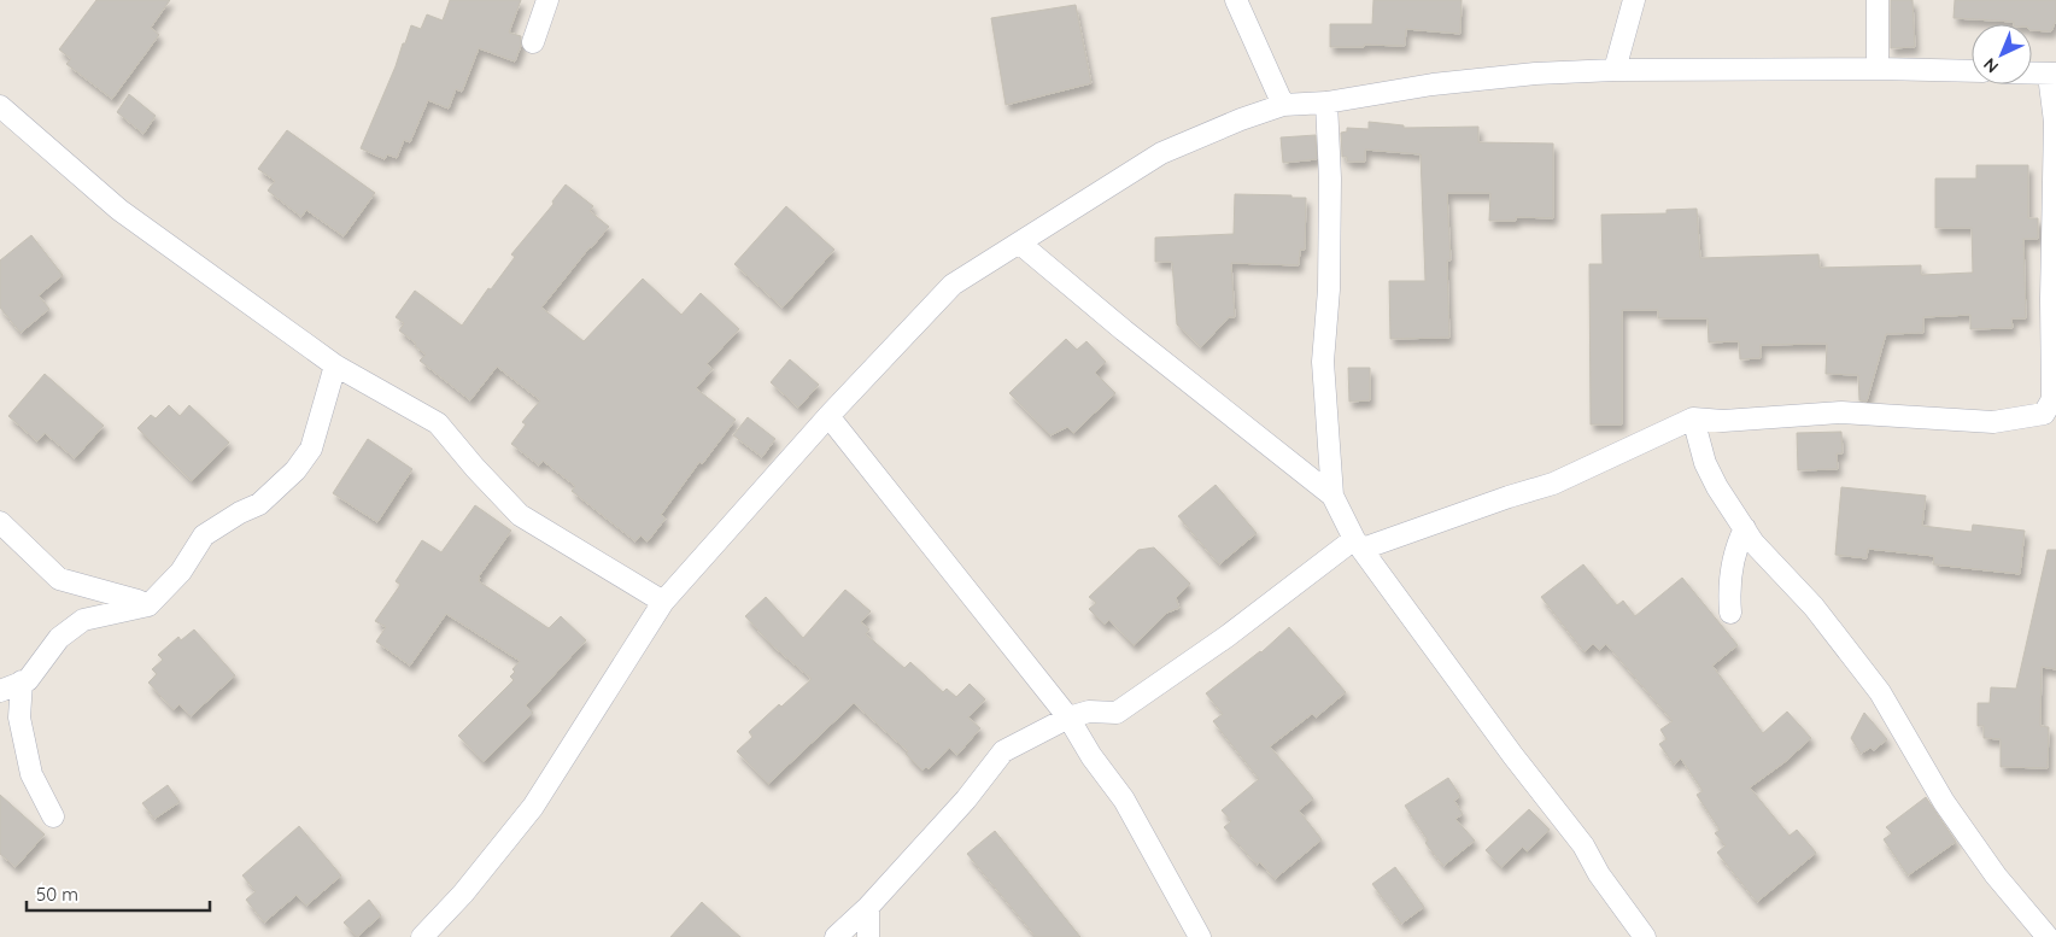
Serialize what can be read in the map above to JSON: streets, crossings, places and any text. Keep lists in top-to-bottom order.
{
  "scale_bar": "50 m",
  "north": "bottom left"
}
